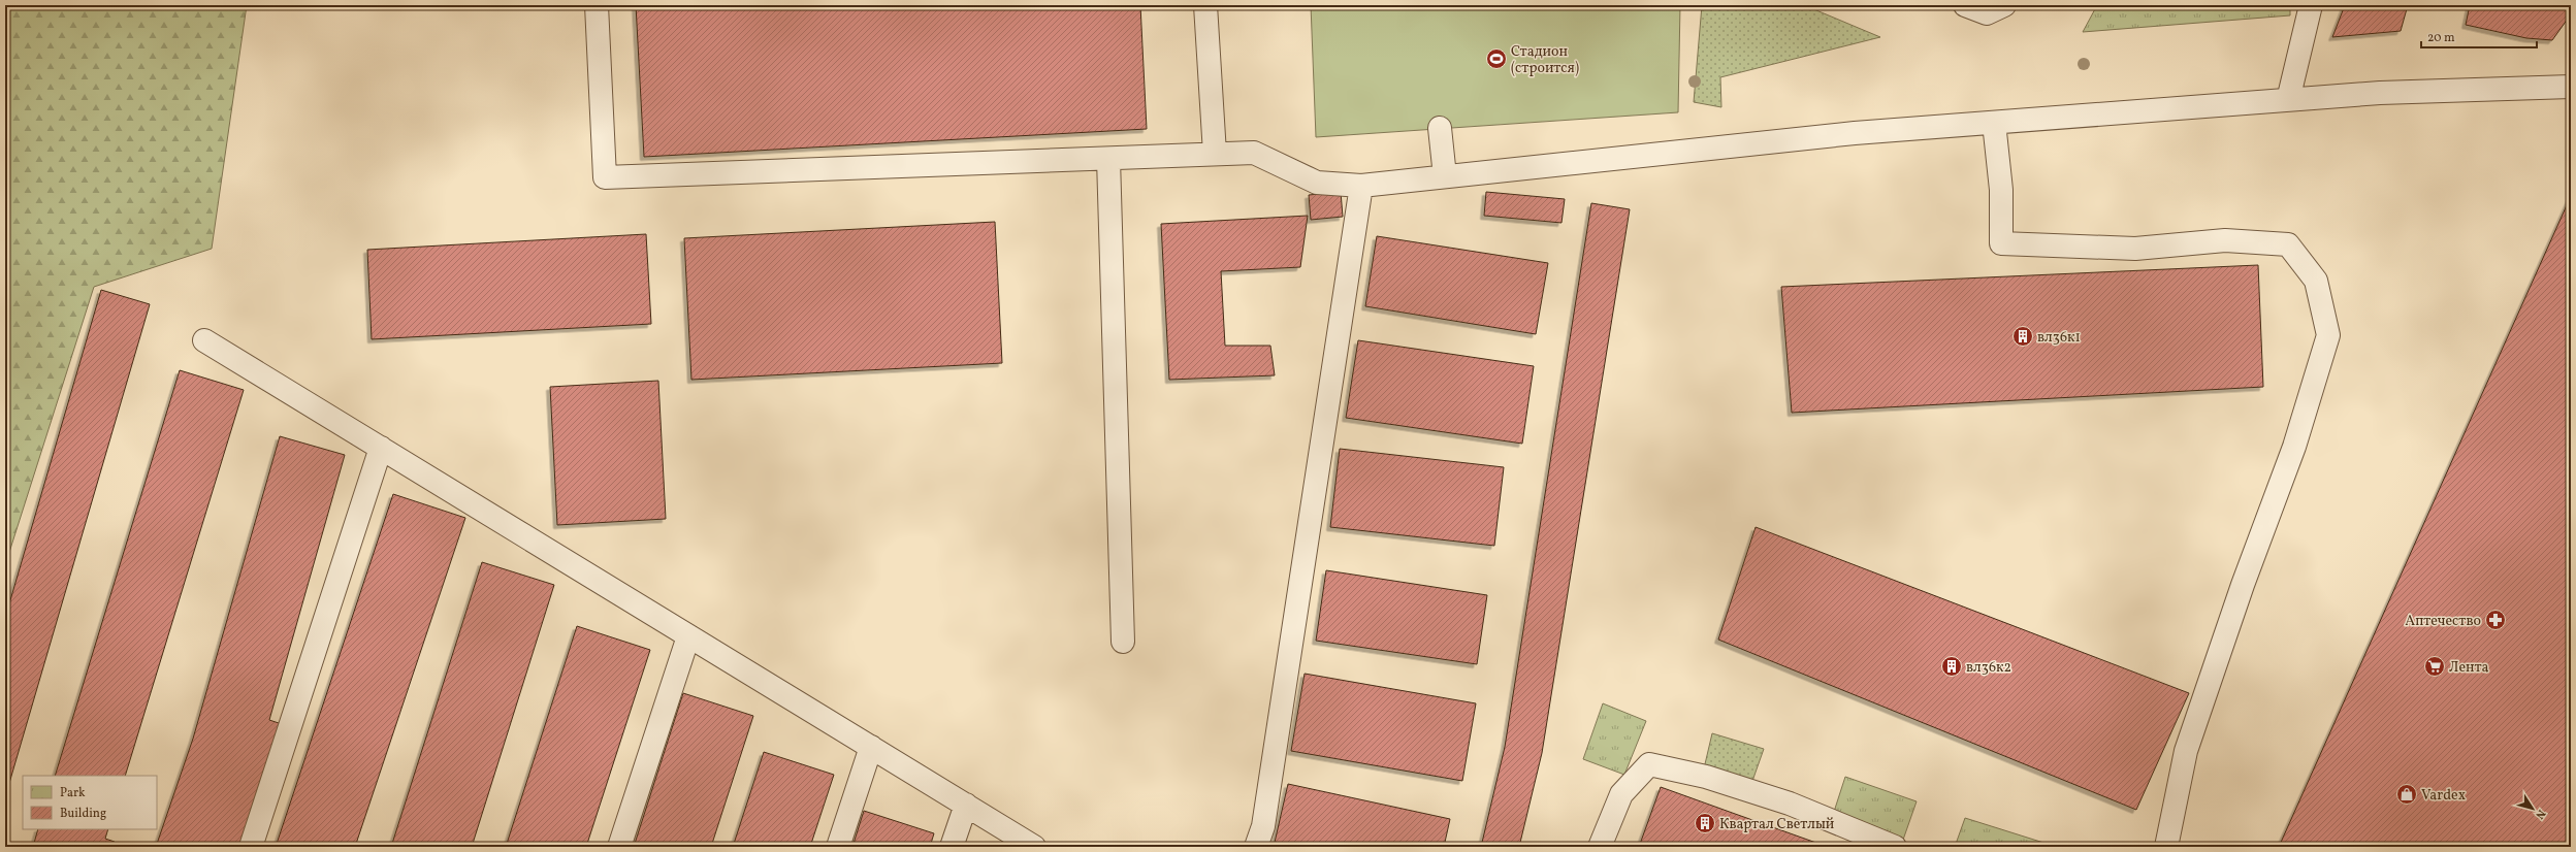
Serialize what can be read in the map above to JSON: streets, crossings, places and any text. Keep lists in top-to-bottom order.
{
  "places": {
    "sports": ["Стадион (строится)"],
    "building": ["вл36к1", "вл36к2", "Квартал Светлый"],
    "pharmacy": ["Аптечество"],
    "supermarket": ["Лента"],
    "shop": ["Vardex"]
  },
  "legend": ["Park", "Building"],
  "scale_bar": "20 m",
  "north": "bottom right"
}
